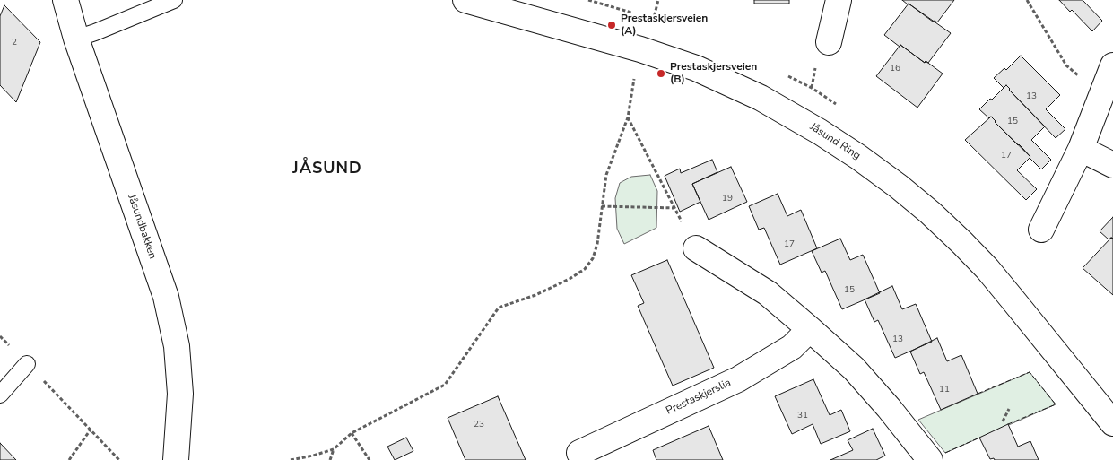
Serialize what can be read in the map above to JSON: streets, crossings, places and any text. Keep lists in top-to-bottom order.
{
  "streets": {
    "street": ["Jåsund Ring", "Jåsundbakken", "Prestaskjerslia"]
  },
  "districts": ["JÅSUND"],
  "places": ["Prestaskjersveien (A)", "Prestaskjersveien (B)"],
  "house_numbers": [
    "2",
    "16",
    "13",
    "15",
    "17",
    "19",
    "17",
    "15",
    "13",
    "11",
    "31",
    "23"
  ]
}
